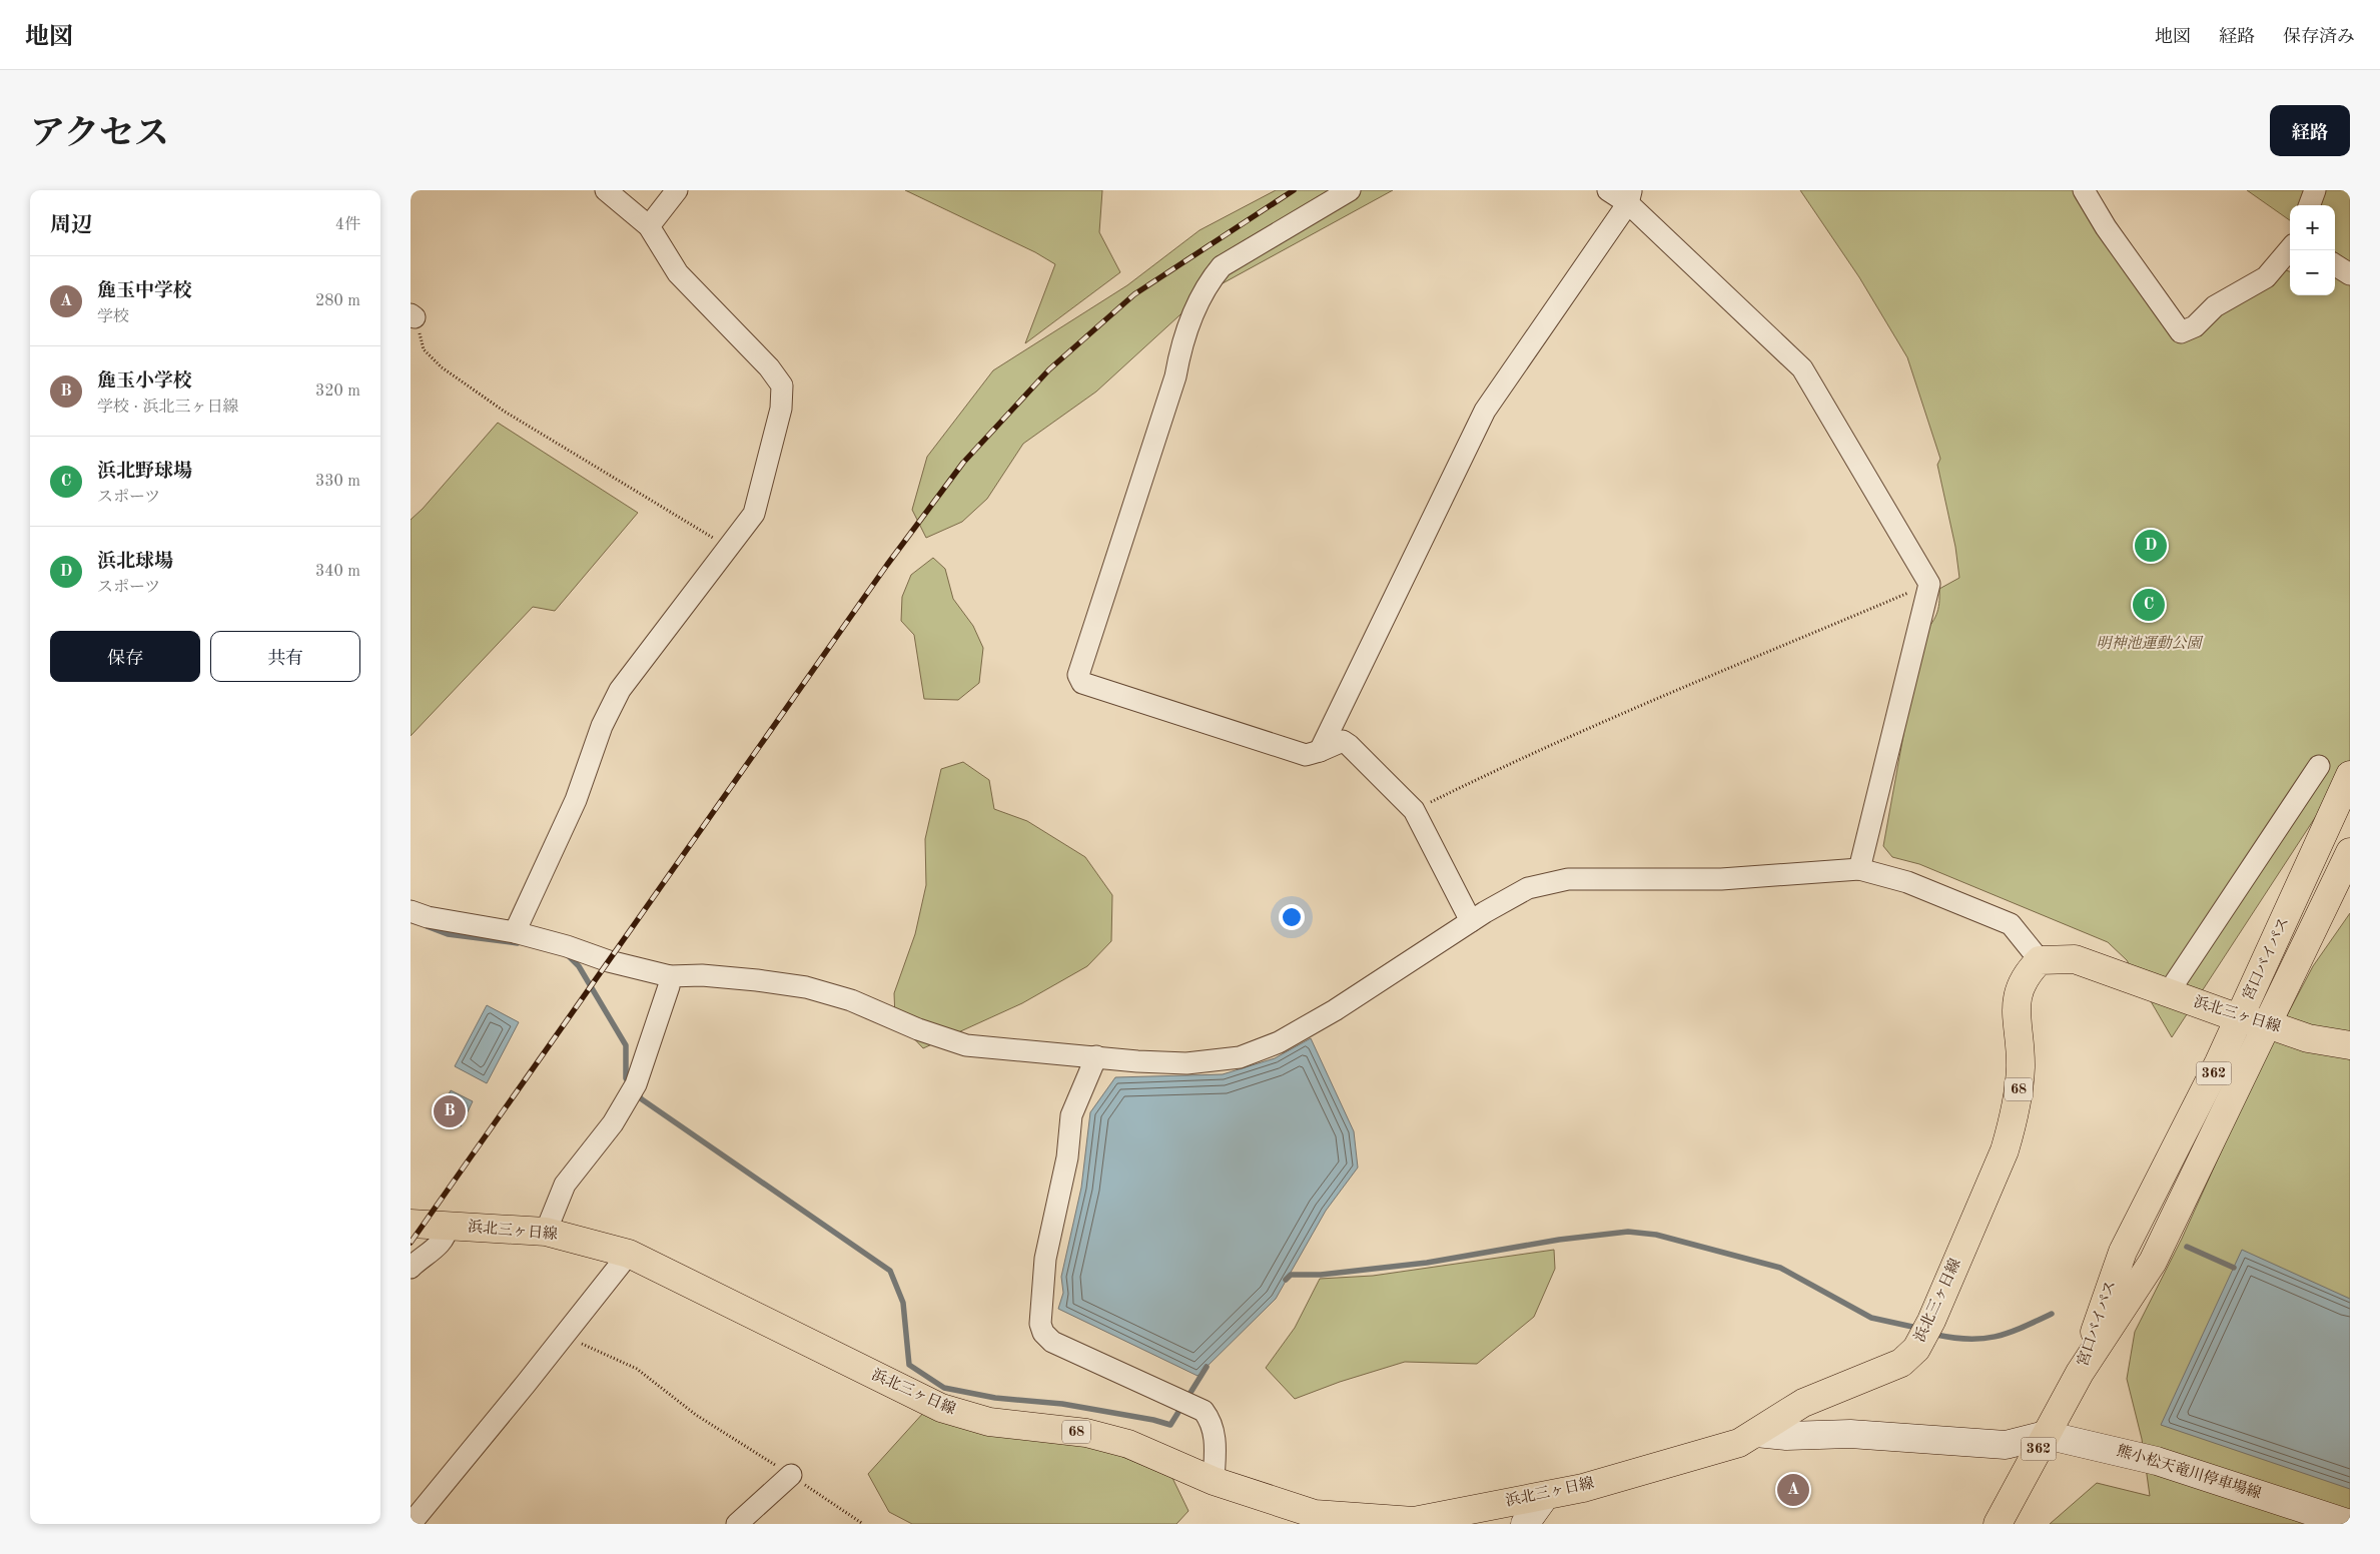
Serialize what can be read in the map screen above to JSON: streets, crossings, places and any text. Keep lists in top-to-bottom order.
{
  "streets": {
    "main road": [
      "宮口バイパス",
      "浜北三ヶ日線",
      "362",
      "68",
      "熊小松天竜川停車場線"
    ]
  },
  "crossings": [
    ["宮口バイパス", "浜北三ヶ日線"],
    ["宮口バイパス", "362"],
    ["浜北三ヶ日線", "熊小松天竜川停車場線"],
    ["362", "熊小松天竜川停車場線"]
  ],
  "parks": ["明神池運動公園"],
  "page": {
    "header": "地図",
    "nav": ["地図", "経路", "保存済み"],
    "title": "アクセス",
    "buttons": [
      "経路",
      ["保存", "共有"]
    ],
    "heading": ["周辺", "4件"],
    "map_buttons": ["+", "−"],
    "list": [
      {
        "mark": "A",
        "name": "麁玉中学校",
        "note": "学校",
        "value": "280 m"
      },
      {
        "mark": "B",
        "name": "麁玉小学校",
        "note": "学校 · 浜北三ヶ日線",
        "value": "320 m"
      },
      {
        "mark": "C",
        "name": "浜北野球場",
        "note": "スポーツ",
        "value": "330 m"
      },
      {
        "mark": "D",
        "name": "浜北球場",
        "note": "スポーツ",
        "value": "340 m"
      }
    ],
    "pins": [
      "D",
      "C",
      "B",
      "A"
    ]
  }
}
